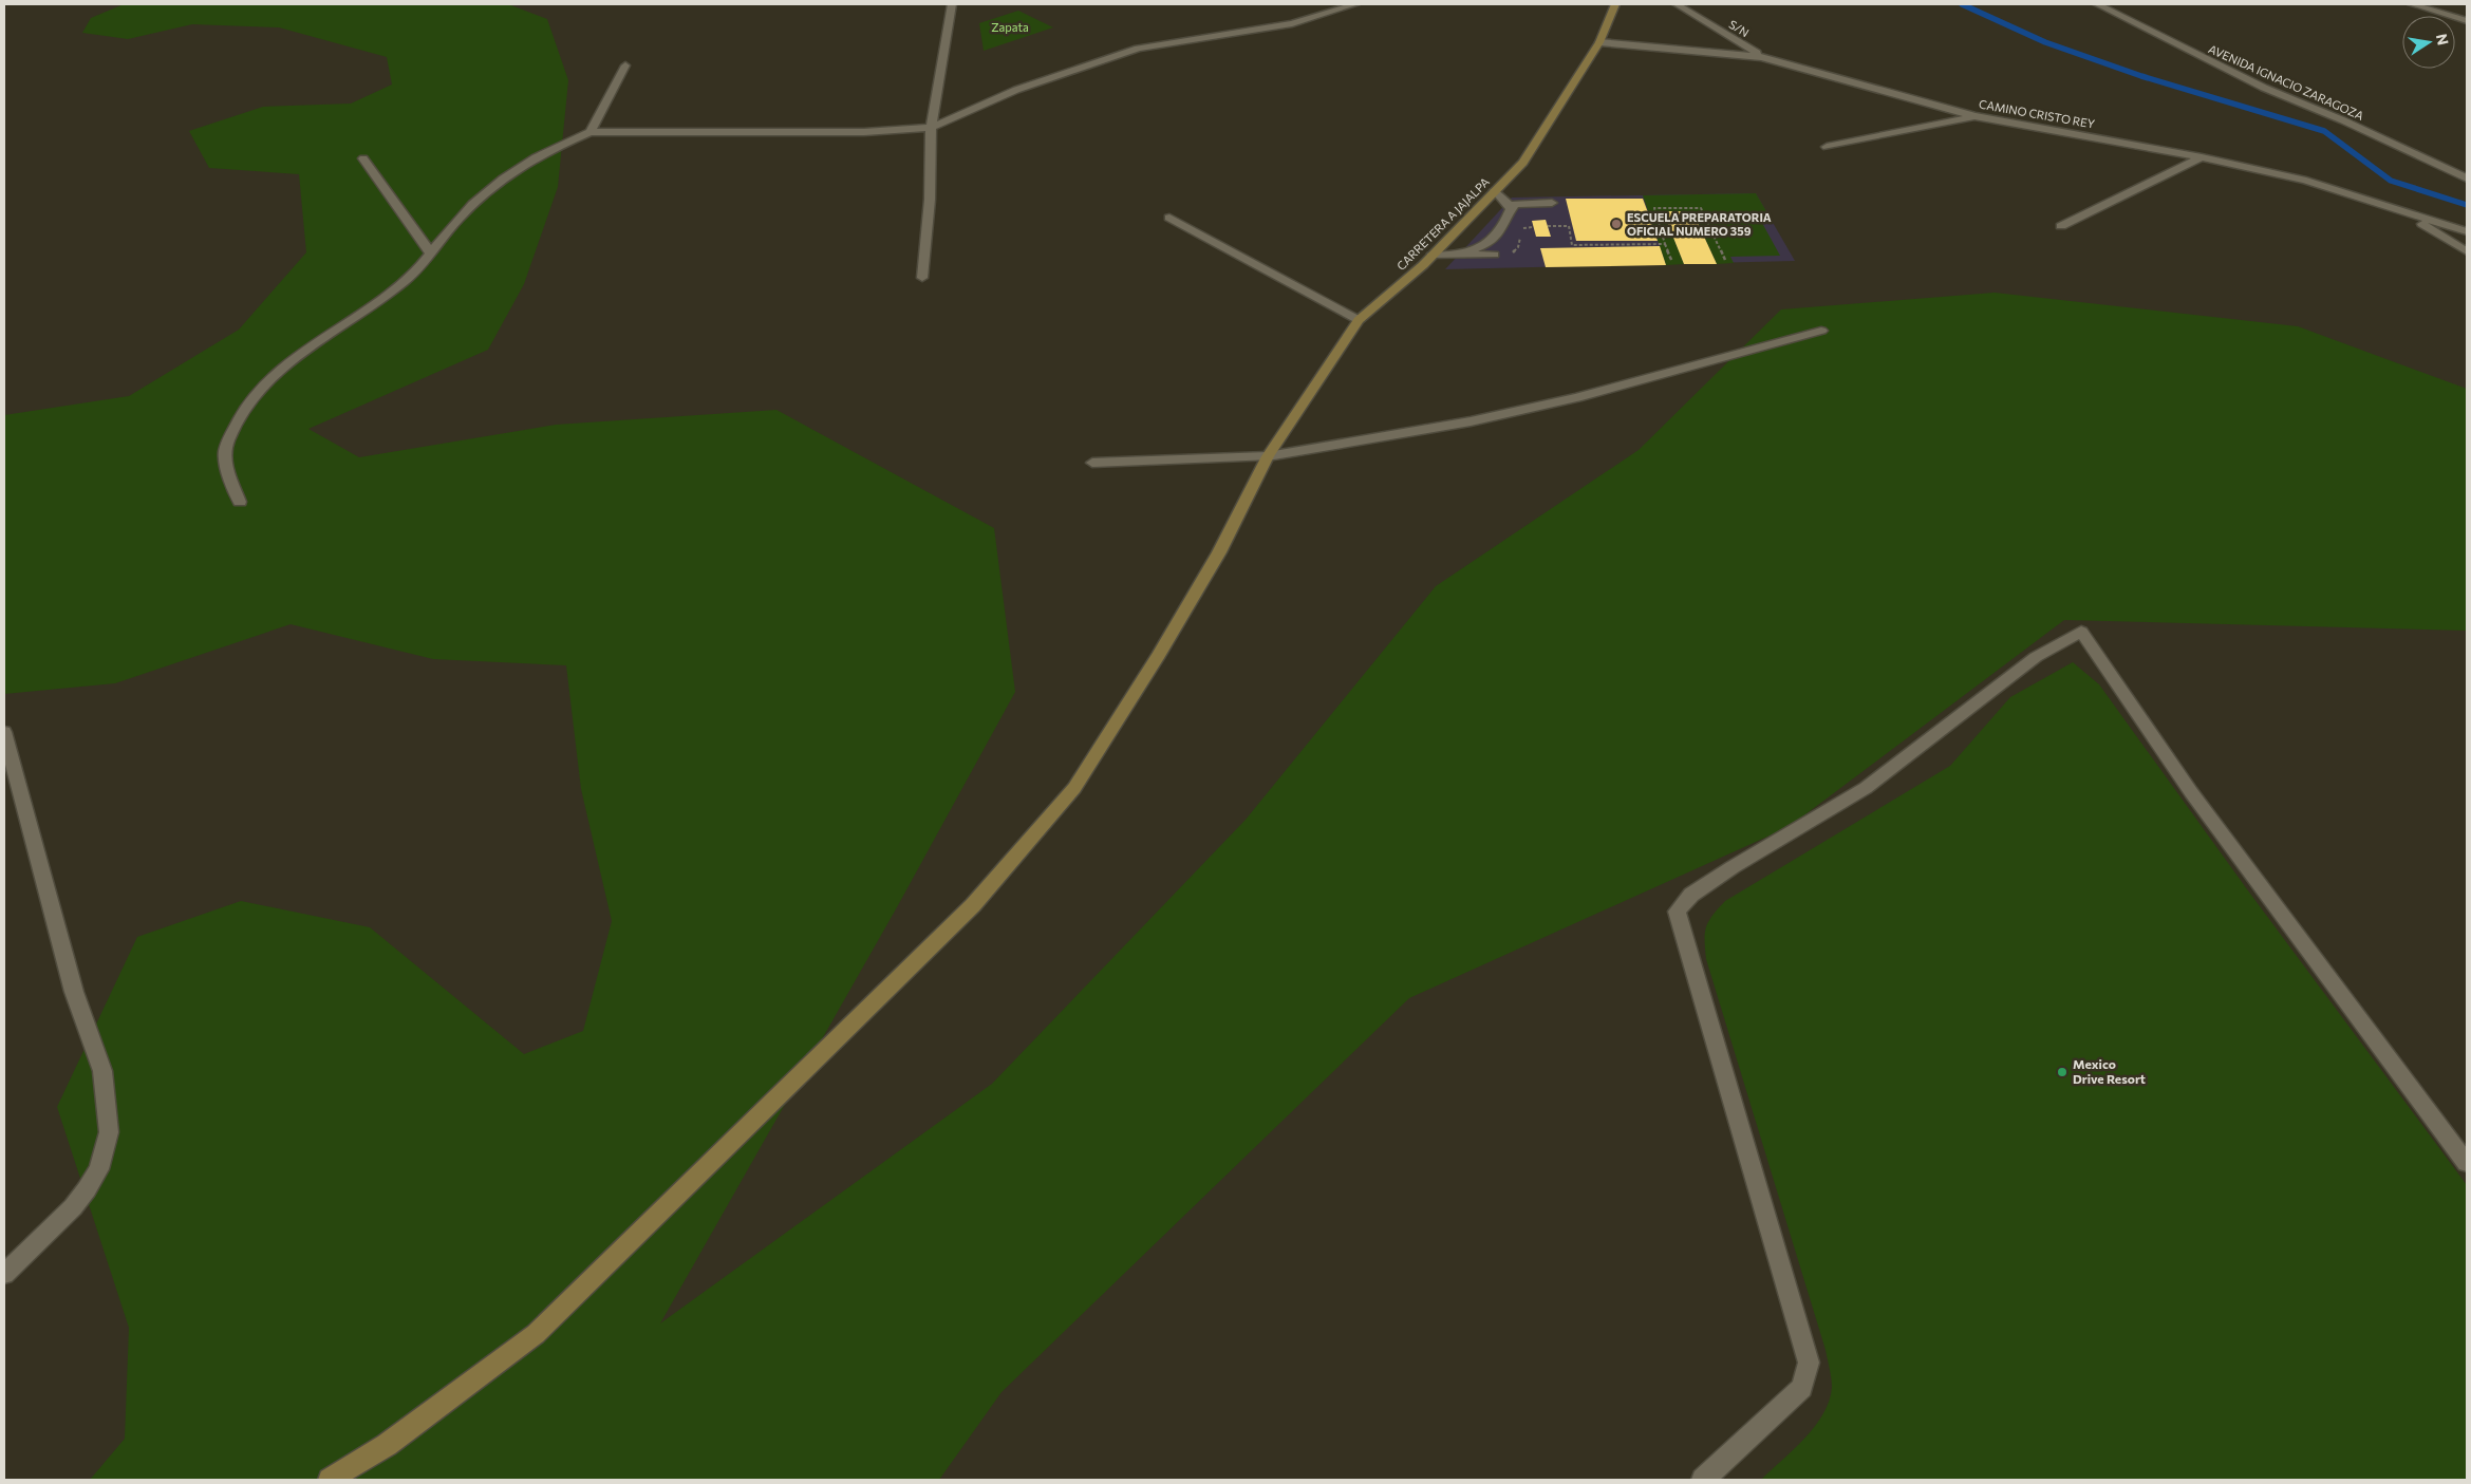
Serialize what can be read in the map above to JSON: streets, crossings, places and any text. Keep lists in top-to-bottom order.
{
  "streets": {
    "street": [
      "S/N",
      "AVENIDA IGNACIO ZARAGOZA",
      "CAMINO CRISTO REY",
      "CARRETERA A JAJALPA"
    ]
  },
  "crossings": [
    ["S/N", "CAMINO CRISTO REY"],
    ["CAMINO CRISTO REY", "CARRETERA A JAJALPA"]
  ],
  "parks": ["Zapata"],
  "places": ["ESCUELA PREPARATORIA OFICIAL NUMERO 359", "Mexico Drive Resort"],
  "north": "right"
}
